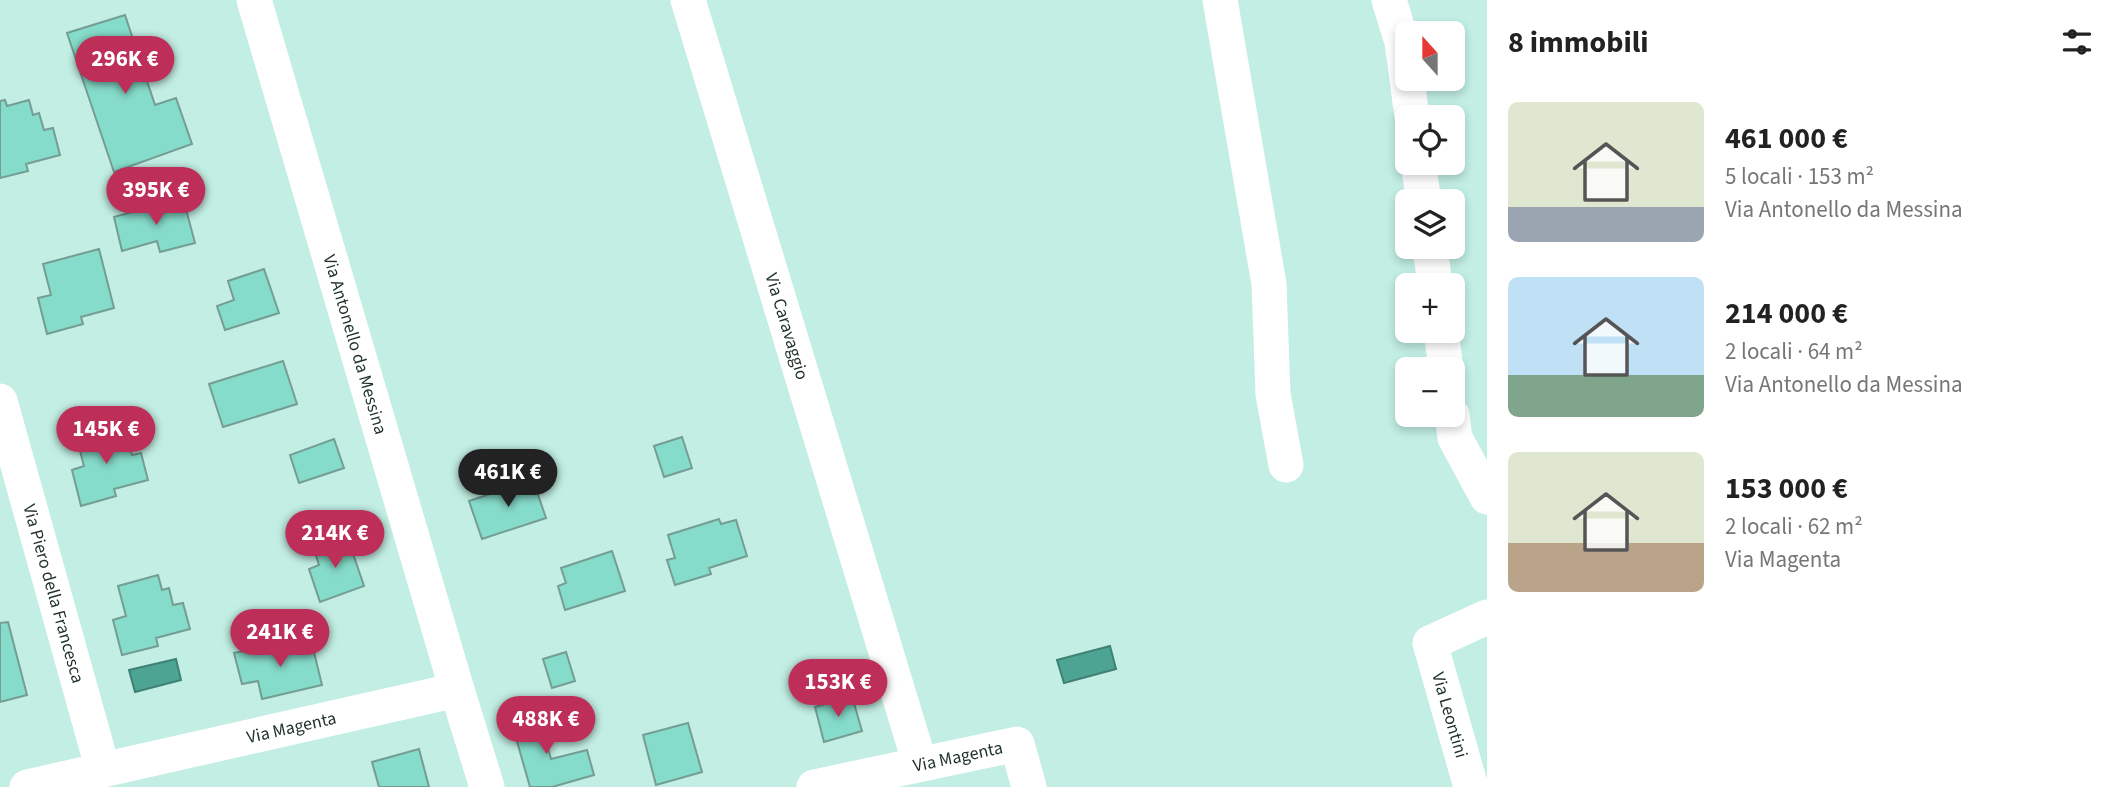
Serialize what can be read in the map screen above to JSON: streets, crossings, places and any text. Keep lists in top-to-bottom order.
{
  "streets": {
    "street": [
      "Via Caravaggio",
      "Via Antonello da Messina",
      "Via Piero della Francesca",
      "Via Leontini",
      "Via Magenta"
    ]
  },
  "crossings": [
    ["Via Caravaggio", "Via Magenta"],
    ["Via Antonello da Messina", "Via Magenta"],
    ["Via Piero della Francesca", "Via Magenta"]
  ],
  "north": "top",
  "page": {
    "heading": "8 immobili",
    "map_buttons": ["+", "−"],
    "price": [
      "296K €",
      "395K €",
      "145K €",
      "461K €",
      "214K €",
      "241K €",
      "153K €",
      "488K €"
    ],
    "list": [
      {
        "name": "461 000 €",
        "note": "5 locali · 153 m² · Via Antonello da Messina"
      },
      {
        "name": "214 000 €",
        "note": "2 locali · 64 m² · Via Antonello da Messina"
      },
      {
        "name": "153 000 €",
        "note": "2 locali · 62 m² · Via Magenta"
      }
    ]
  }
}
